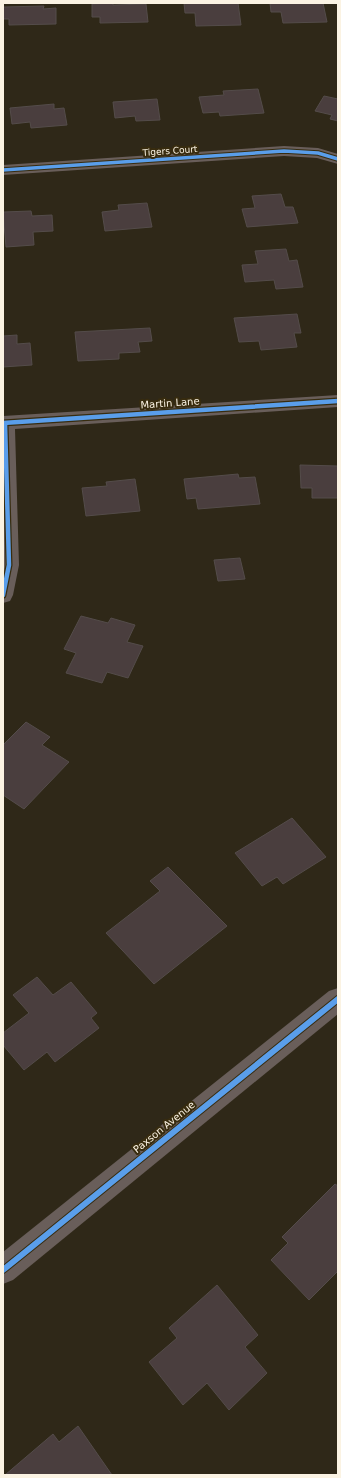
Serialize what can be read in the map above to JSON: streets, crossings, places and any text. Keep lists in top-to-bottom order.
{
  "streets": {
    "street": ["Tigers Court", "Martin Lane", "Paxson Avenue"]
  }
}
